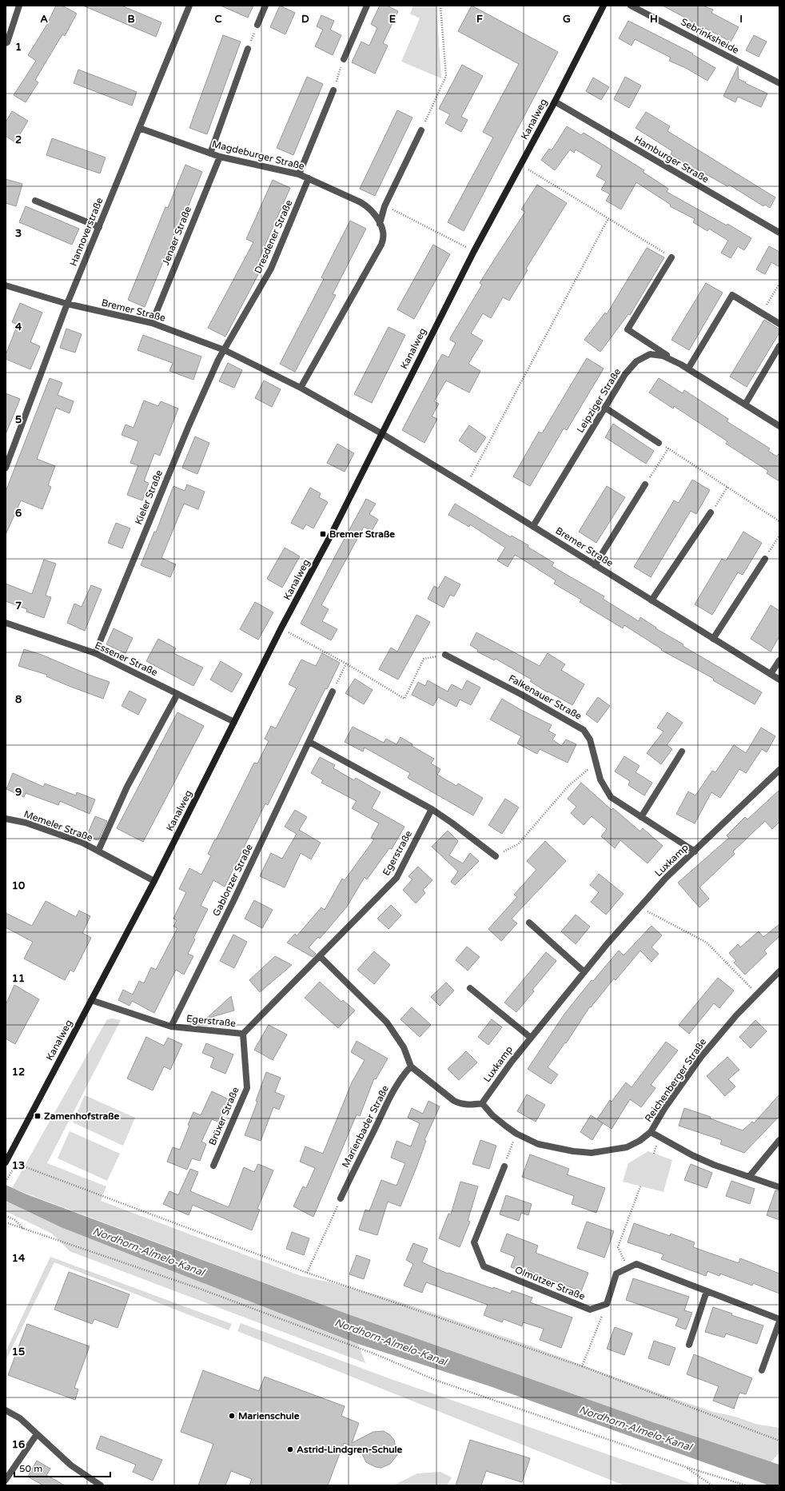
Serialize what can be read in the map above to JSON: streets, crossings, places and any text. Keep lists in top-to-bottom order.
{
  "streets": {
    "street": [
      "Sebrinksheide",
      "Kanalweg",
      "Magdeburger Straße",
      "Hamburger Straße",
      "Hannoverstraße",
      "Jenaer Straße",
      "Dresdener Straße",
      "Bremer Straße",
      "Leipziger Straße",
      "Kieler Straße",
      "Essener Straße",
      "Falkenauer Straße",
      "Memeler Straße",
      "Egerstraße",
      "Luxkamp",
      "Gablonzer Straße",
      "Reichenberger Straße",
      "Brüxer Straße",
      "Marienbader Straße",
      "Olmützer Straße"
    ]
  },
  "crossings": [
    ["Kanalweg", "Hamburger Straße"],
    ["Kanalweg", "Bremer Straße"],
    ["Kanalweg", "Essener Straße"],
    ["Kanalweg", "Memeler Straße"],
    ["Kanalweg", "Egerstraße"],
    ["Magdeburger Straße", "Hannoverstraße"],
    ["Magdeburger Straße", "Jenaer Straße"],
    ["Magdeburger Straße", "Dresdener Straße"],
    ["Magdeburger Straße", "Bremer Straße"],
    ["Hannoverstraße", "Bremer Straße"],
    ["Jenaer Straße", "Bremer Straße"],
    ["Dresdener Straße", "Bremer Straße"],
    ["Dresdener Straße", "Kieler Straße"],
    ["Bremer Straße", "Leipziger Straße"],
    ["Bremer Straße", "Kieler Straße"],
    ["Kieler Straße", "Essener Straße"],
    ["Falkenauer Straße", "Luxkamp"],
    ["Egerstraße", "Gablonzer Straße"],
    ["Egerstraße", "Brüxer Straße"],
    ["Luxkamp", "Reichenberger Straße"]
  ],
  "water": ["Nordhorn-Almelo-Kanal"],
  "places": {
    "transit": ["Bremer Straße", "Zamenhofstraße"],
    "other": ["Marienschule", "Astrid-Lindgren-Schule"]
  },
  "scale_bar": "50 m",
  "grid": {
    "columns": [
      "A",
      "B",
      "C",
      "D",
      "E",
      "F",
      "G",
      "H",
      "I"
    ],
    "rows": [
      "1",
      "2",
      "3",
      "4",
      "5",
      "6",
      "7",
      "8",
      "9",
      "10",
      "11",
      "12",
      "13",
      "14",
      "15",
      "16"
    ]
  }
}
